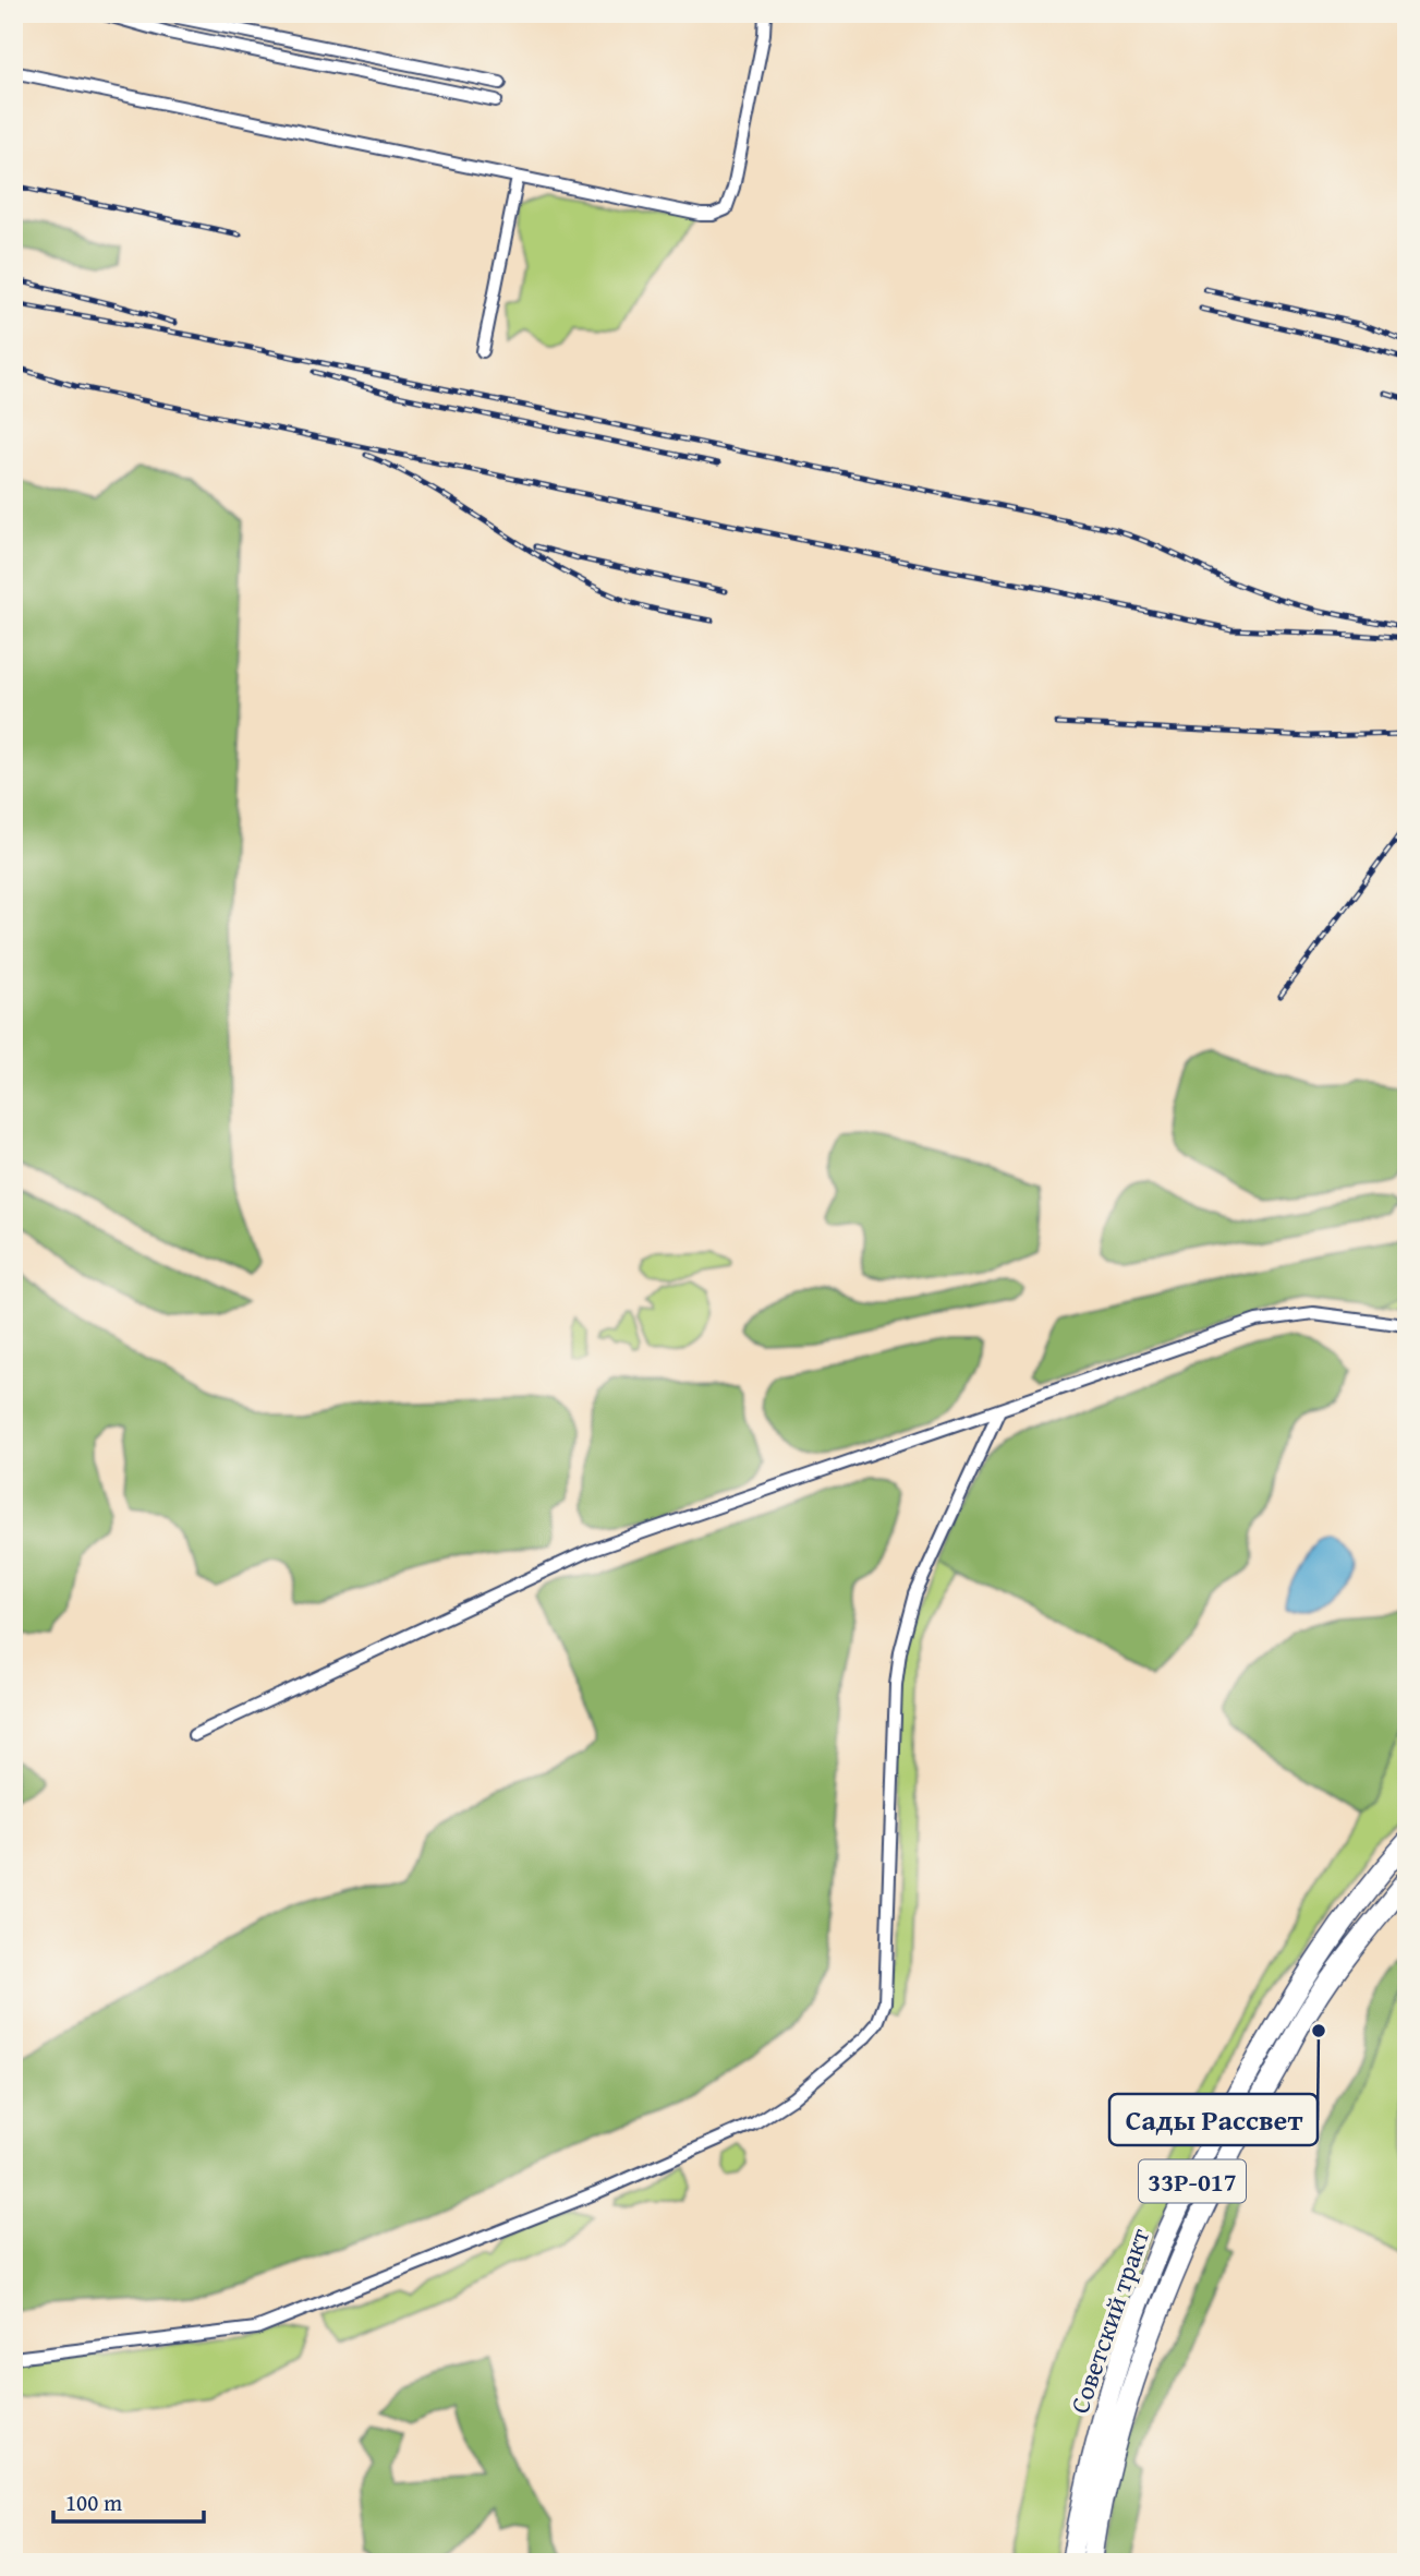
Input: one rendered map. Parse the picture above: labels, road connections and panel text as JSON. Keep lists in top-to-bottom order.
{
  "streets": {
    "highway": ["33Р-017", "Советский тракт"]
  },
  "places": ["Сады Рассвет"],
  "scale_bar": "100 m"
}
